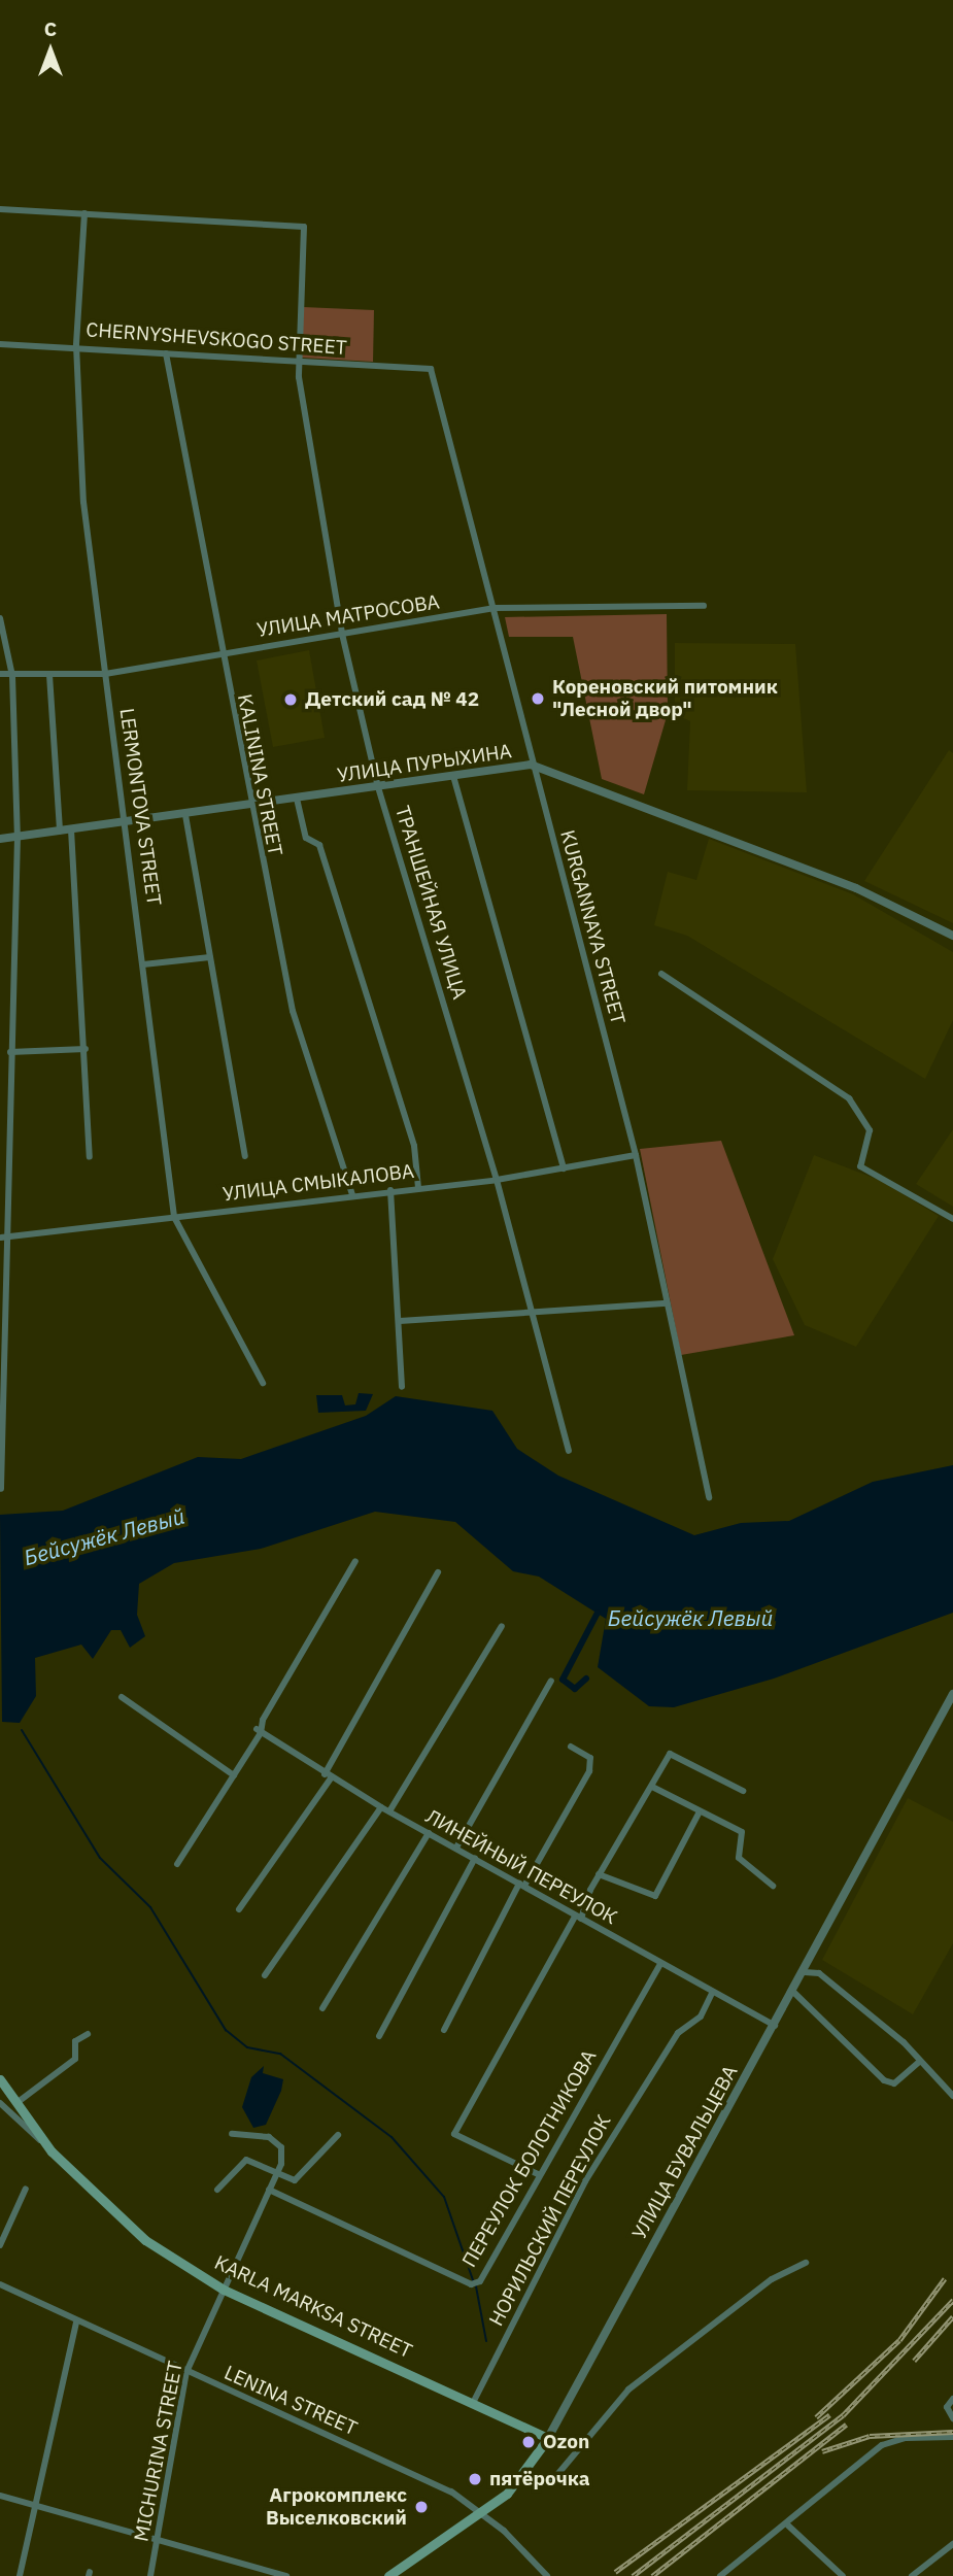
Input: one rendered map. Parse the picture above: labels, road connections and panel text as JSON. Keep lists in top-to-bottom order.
{
  "streets": {
    "main road": ["УЛИЦА БУВАЛЬЦЕВА", "KARLA MARKSA STREET"],
    "street": [
      "CHERNYSHEVSKOGO STREET",
      "УЛИЦА МАТРОСОВА",
      "УЛИЦА ПУРЫХИНА",
      "KALININA STREET",
      "LERMONTOVA STREET",
      "ТРАНШЕЙНАЯ УЛИЦА",
      "KURGANNAYA STREET",
      "УЛИЦА СМЫКАЛОВА",
      "ЛИНЕЙНЫЙ ПЕРЕУЛОК",
      "ПЕРЕУЛОК БОЛОТНИКОВА",
      "НОРИЛЬСКИЙ ПЕРЕУЛОК",
      "LENINA STREET",
      "MICHURINA STREET"
    ]
  },
  "crossings": [
    ["CHERNYSHEVSKOGO STREET", "KALININA STREET"],
    ["CHERNYSHEVSKOGO STREET", "LERMONTOVA STREET"],
    ["CHERNYSHEVSKOGO STREET", "ТРАНШЕЙНАЯ УЛИЦА"],
    ["CHERNYSHEVSKOGO STREET", "KURGANNAYA STREET"],
    ["УЛИЦА МАТРОСОВА", "KALININA STREET"],
    ["УЛИЦА МАТРОСОВА", "LERMONTOVA STREET"],
    ["УЛИЦА МАТРОСОВА", "ТРАНШЕЙНАЯ УЛИЦА"],
    ["УЛИЦА МАТРОСОВА", "KURGANNAYA STREET"],
    ["УЛИЦА ПУРЫХИНА", "KALININA STREET"],
    ["УЛИЦА ПУРЫХИНА", "LERMONTOVA STREET"],
    ["УЛИЦА ПУРЫХИНА", "ТРАНШЕЙНАЯ УЛИЦА"],
    ["УЛИЦА ПУРЫХИНА", "KURGANNAYA STREET"],
    ["KALININA STREET", "УЛИЦА СМЫКАЛОВА"],
    ["LERMONTOVA STREET", "ТРАНШЕЙНАЯ УЛИЦА"],
    ["LERMONTOVA STREET", "УЛИЦА СМЫКАЛОВА"],
    ["ТРАНШЕЙНАЯ УЛИЦА", "УЛИЦА СМЫКАЛОВА"],
    ["KURGANNAYA STREET", "УЛИЦА СМЫКАЛОВА"],
    ["ЛИНЕЙНЫЙ ПЕРЕУЛОК", "УЛИЦА БУВАЛЬЦЕВА"],
    ["ЛИНЕЙНЫЙ ПЕРЕУЛОК", "ПЕРЕУЛОК БОЛОТНИКОВА"],
    ["ЛИНЕЙНЫЙ ПЕРЕУЛОК", "НОРИЛЬСКИЙ ПЕРЕУЛОК"],
    ["УЛИЦА БУВАЛЬЦЕВА", "KARLA MARKSA STREET"],
    ["УЛИЦА БУВАЛЬЦЕВА", "LENINA STREET"],
    ["ПЕРЕУЛОК БОЛОТНИКОВА", "MICHURINA STREET"],
    ["НОРИЛЬСКИЙ ПЕРЕУЛОК", "KARLA MARKSA STREET"],
    ["KARLA MARKSA STREET", "MICHURINA STREET"],
    ["LENINA STREET", "MICHURINA STREET"]
  ],
  "water": ["Бейсужёк Левый"],
  "places": [
    "Кореновский питомник \"Лесной двор\"",
    "Детский сад № 42",
    "Ozon",
    "пятёрочка",
    "Агрокомплекс Выселковский"
  ],
  "north": "top"
}
